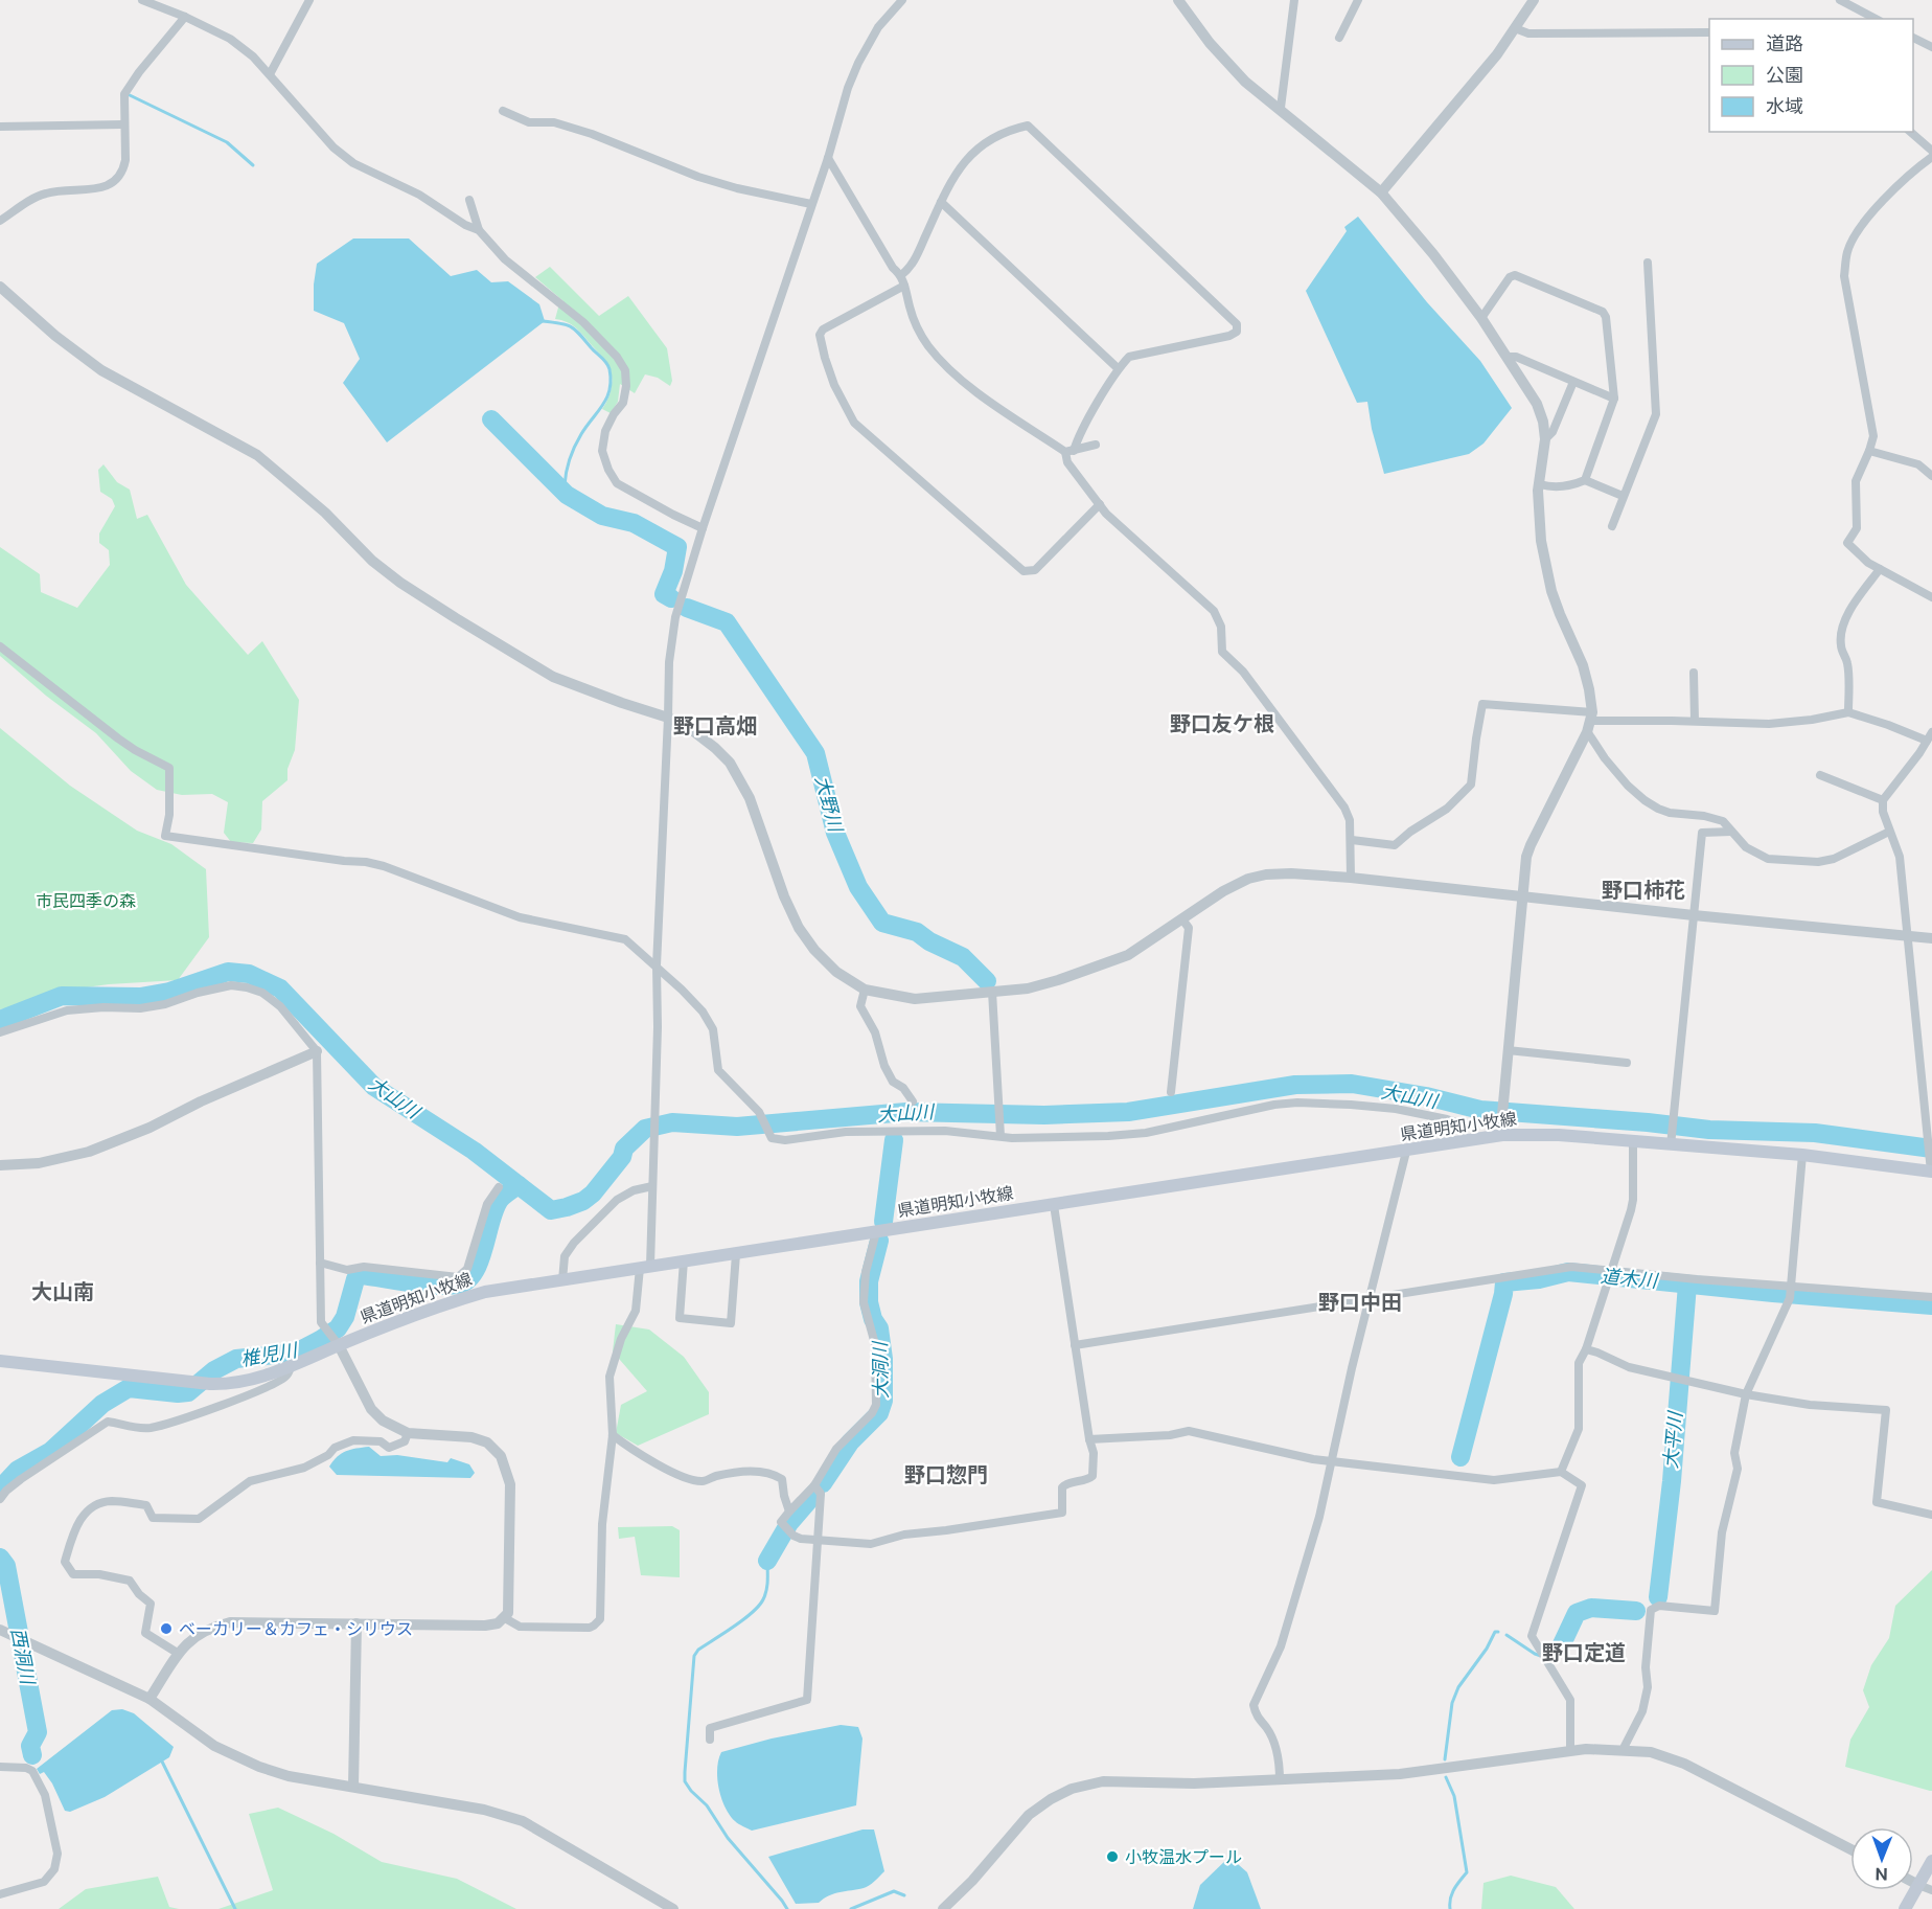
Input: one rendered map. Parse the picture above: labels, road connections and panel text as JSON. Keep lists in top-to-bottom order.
{
  "streets": {
    "main road": ["県道明知小牧線"]
  },
  "districts": [
    "野口友ケ根",
    "野口高畑",
    "野口柿花",
    "大山南",
    "野口中田",
    "野口惣門",
    "野口定道"
  ],
  "water": [
    "大野川",
    "大山川",
    "道木川",
    "椎児川",
    "大洞川",
    "大平川",
    "西洞川"
  ],
  "parks": ["市民四季の森"],
  "places": ["ベーカリー＆カフェ・シリウス", "小牧温水プール"],
  "legend": ["道路", "公園", "水域"],
  "north": "bottom"
}
